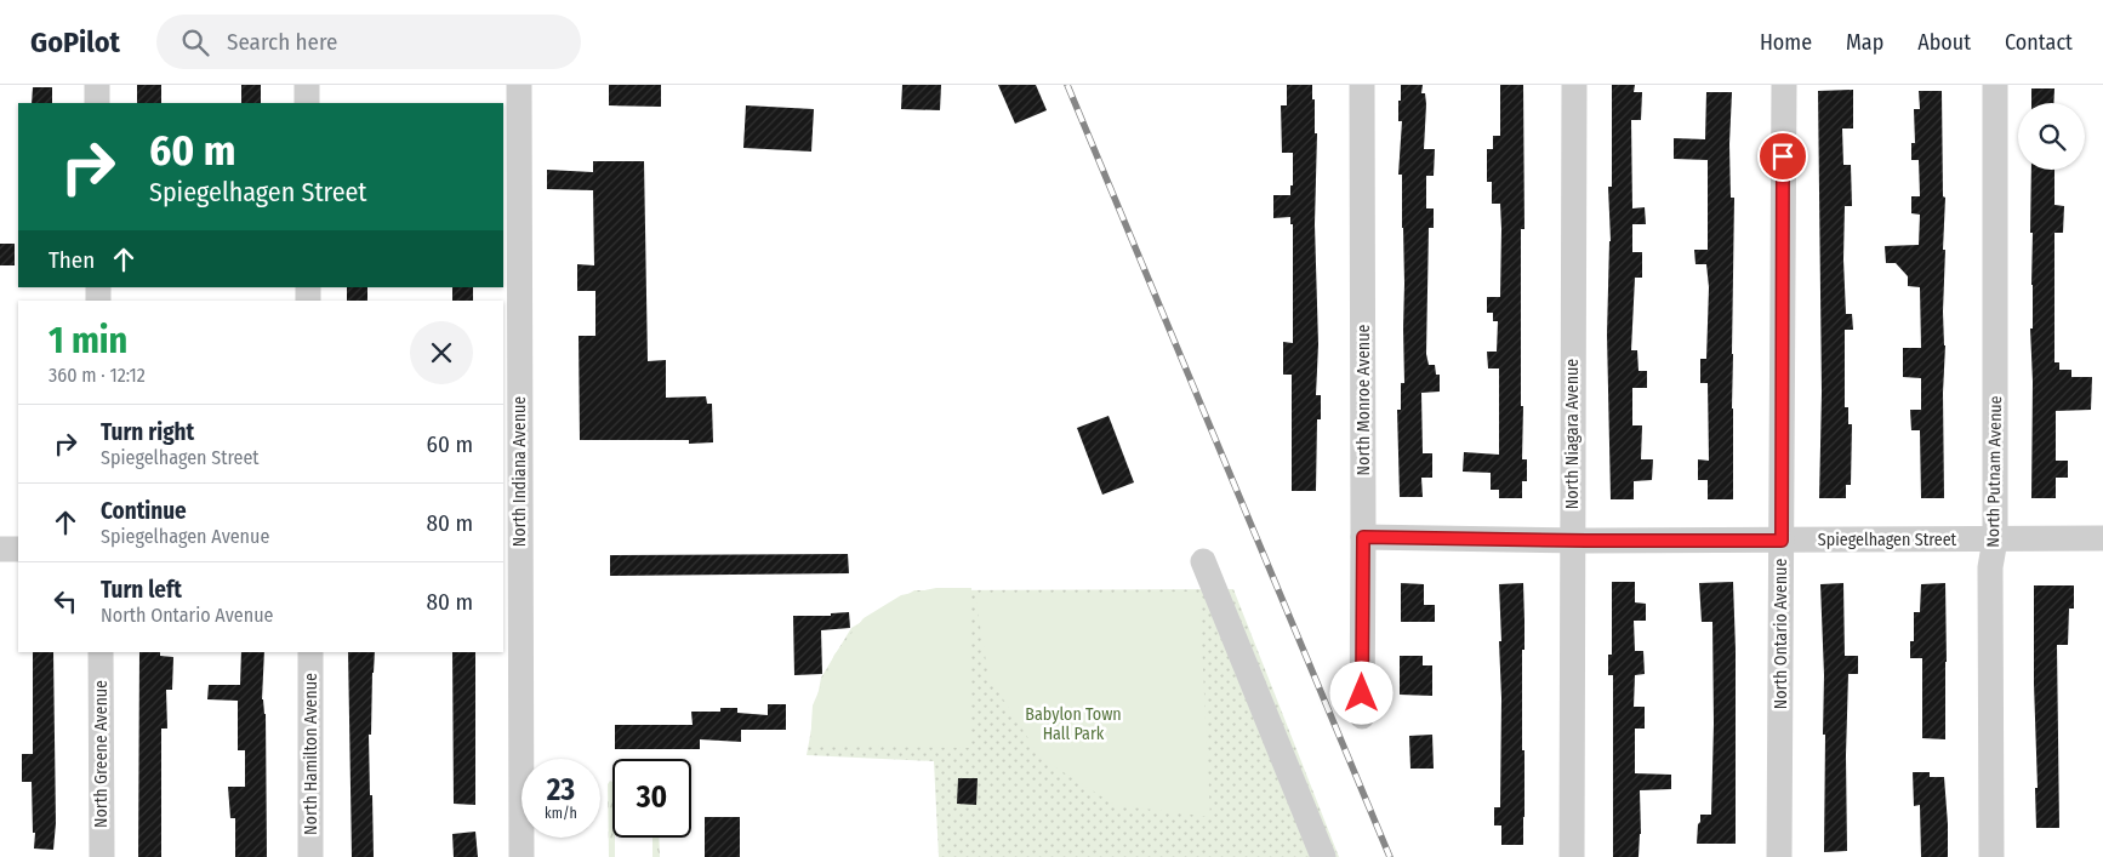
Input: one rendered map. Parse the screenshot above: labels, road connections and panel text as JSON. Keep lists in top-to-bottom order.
{
  "streets": {
    "street": [
      "North Monroe Avenue",
      "North Niagara Avenue",
      "North Indiana Avenue",
      "North Putnam Avenue",
      "Spiegelhagen Street",
      "North Ontario Avenue",
      "North Greene Avenue",
      "North Hamilton Avenue"
    ]
  },
  "crossings": [
    ["North Niagara Avenue", "Spiegelhagen Street"],
    ["North Putnam Avenue", "Spiegelhagen Street"],
    ["Spiegelhagen Street", "North Ontario Avenue"]
  ],
  "parks": ["Babylon Town Hall Park"],
  "page": {
    "header": "GoPilot",
    "search": "Search here",
    "nav": [
      "Home",
      "Map",
      "About",
      "Contact"
    ],
    "turn": ["60 m", "Spiegelhagen Street"],
    "then": "Then",
    "heading": ["1 min", "360 m · 12:12"],
    "list": [
      {
        "name": "Turn right",
        "note": "Spiegelhagen Street",
        "value": "60 m"
      },
      {
        "name": "Continue",
        "note": "Spiegelhagen Avenue",
        "value": "80 m"
      },
      {
        "name": "Turn left",
        "note": "North Ontario Avenue",
        "value": "80 m"
      }
    ],
    "speed": "23 km/h",
    "limit": "30"
  }
}
